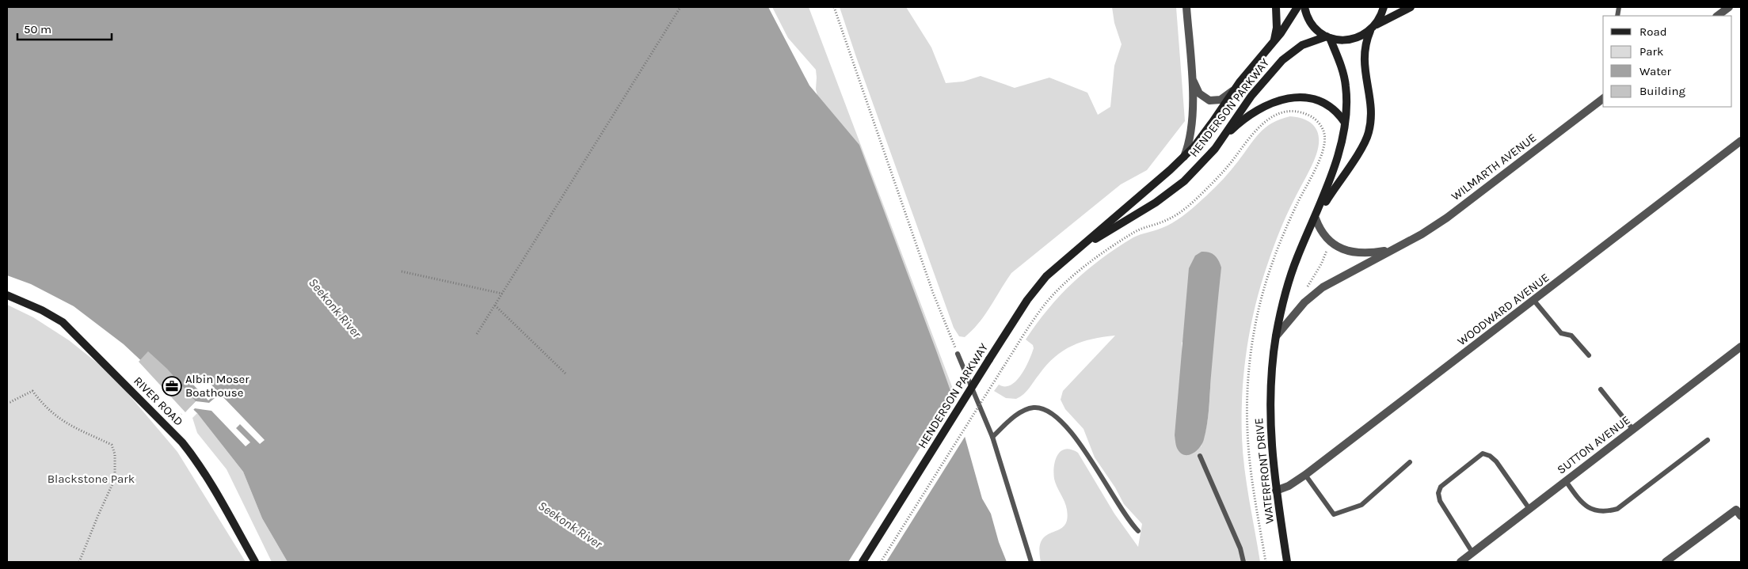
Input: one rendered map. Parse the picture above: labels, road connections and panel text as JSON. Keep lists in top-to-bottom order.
{
  "streets": {
    "main road": ["HENDERSON PARKWAY", "RIVER ROAD", "WATERFRONT DRIVE"],
    "street": ["WILMARTH AVENUE", "WOODWARD AVENUE", "SUTTON AVENUE"]
  },
  "crossings": [
    ["HENDERSON PARKWAY", "WATERFRONT DRIVE"],
    ["WILMARTH AVENUE", "WATERFRONT DRIVE"],
    ["WOODWARD AVENUE", "WATERFRONT DRIVE"]
  ],
  "water": ["Seekonk River"],
  "parks": ["Blackstone Park"],
  "places": {
    "office": ["Albin Moser Boathouse"]
  },
  "legend": [
    "Road",
    "Park",
    "Water",
    "Building"
  ],
  "scale_bar": "50 m"
}
